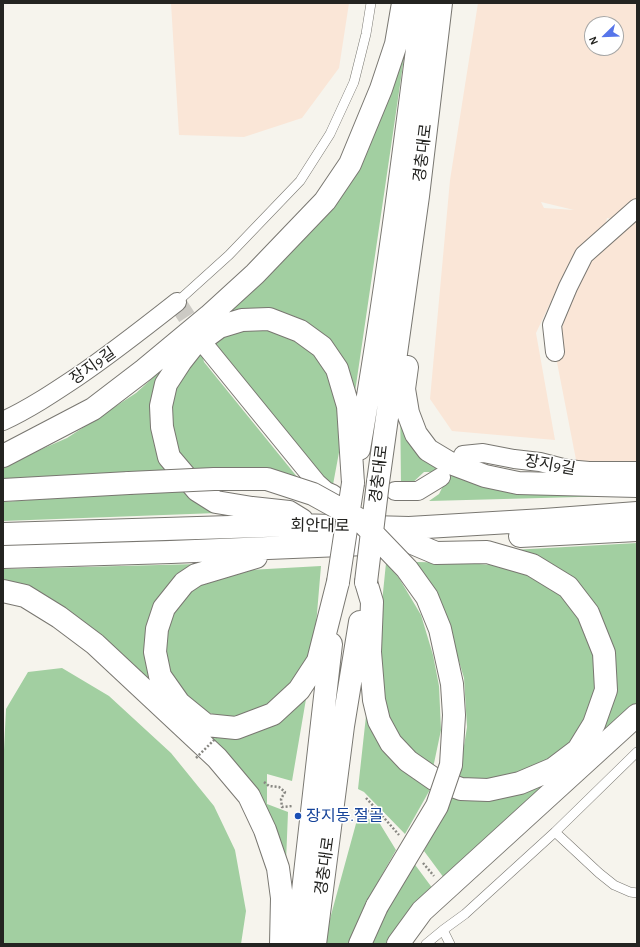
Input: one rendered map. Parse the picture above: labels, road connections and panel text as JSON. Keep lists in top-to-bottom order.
{
  "streets": {
    "main road": ["경충대로", "회안대로"],
    "street": ["장지9길"]
  },
  "places": ["장지동.절골"],
  "north": "bottom left"
}
